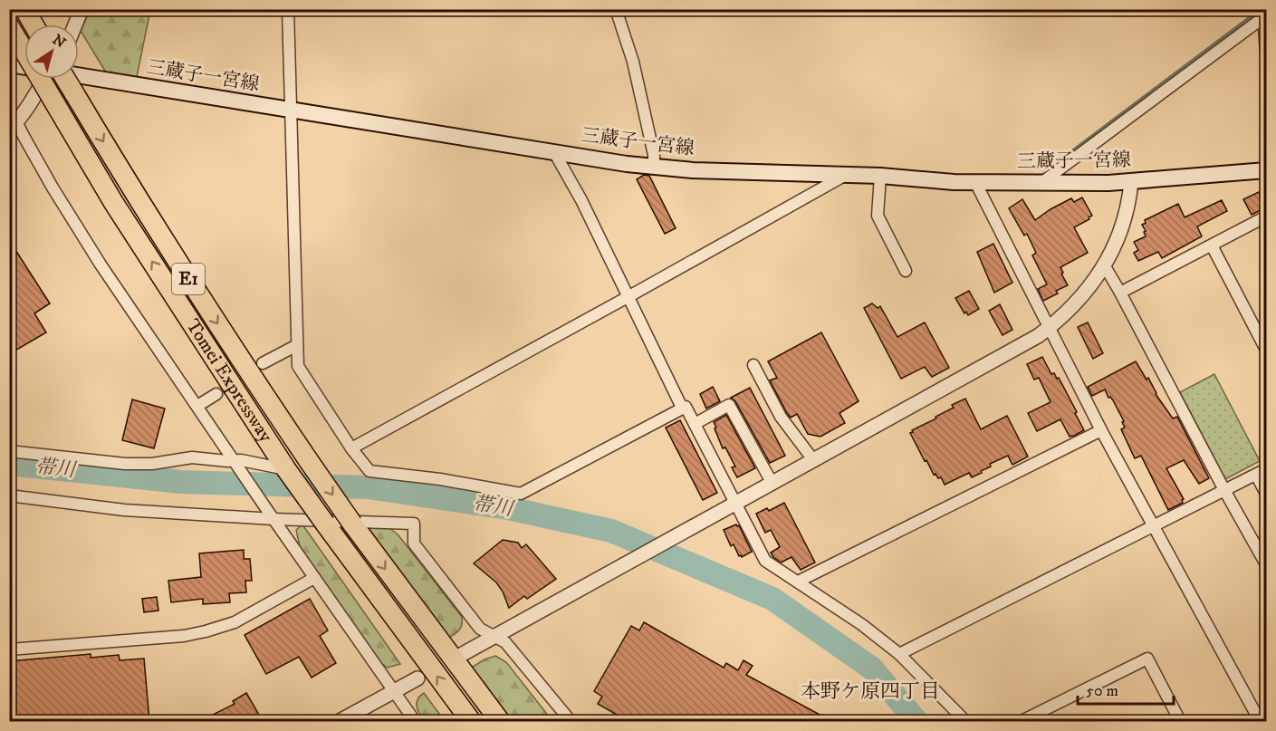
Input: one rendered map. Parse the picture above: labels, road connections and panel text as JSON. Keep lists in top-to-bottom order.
{
  "streets": {
    "highway": ["E1", "Tomei Expressway"],
    "main road": ["三蔵子一宮線"]
  },
  "districts": ["本野ケ原四丁目"],
  "water": ["帯川"],
  "scale_bar": "50 m",
  "north": "top right"
}
